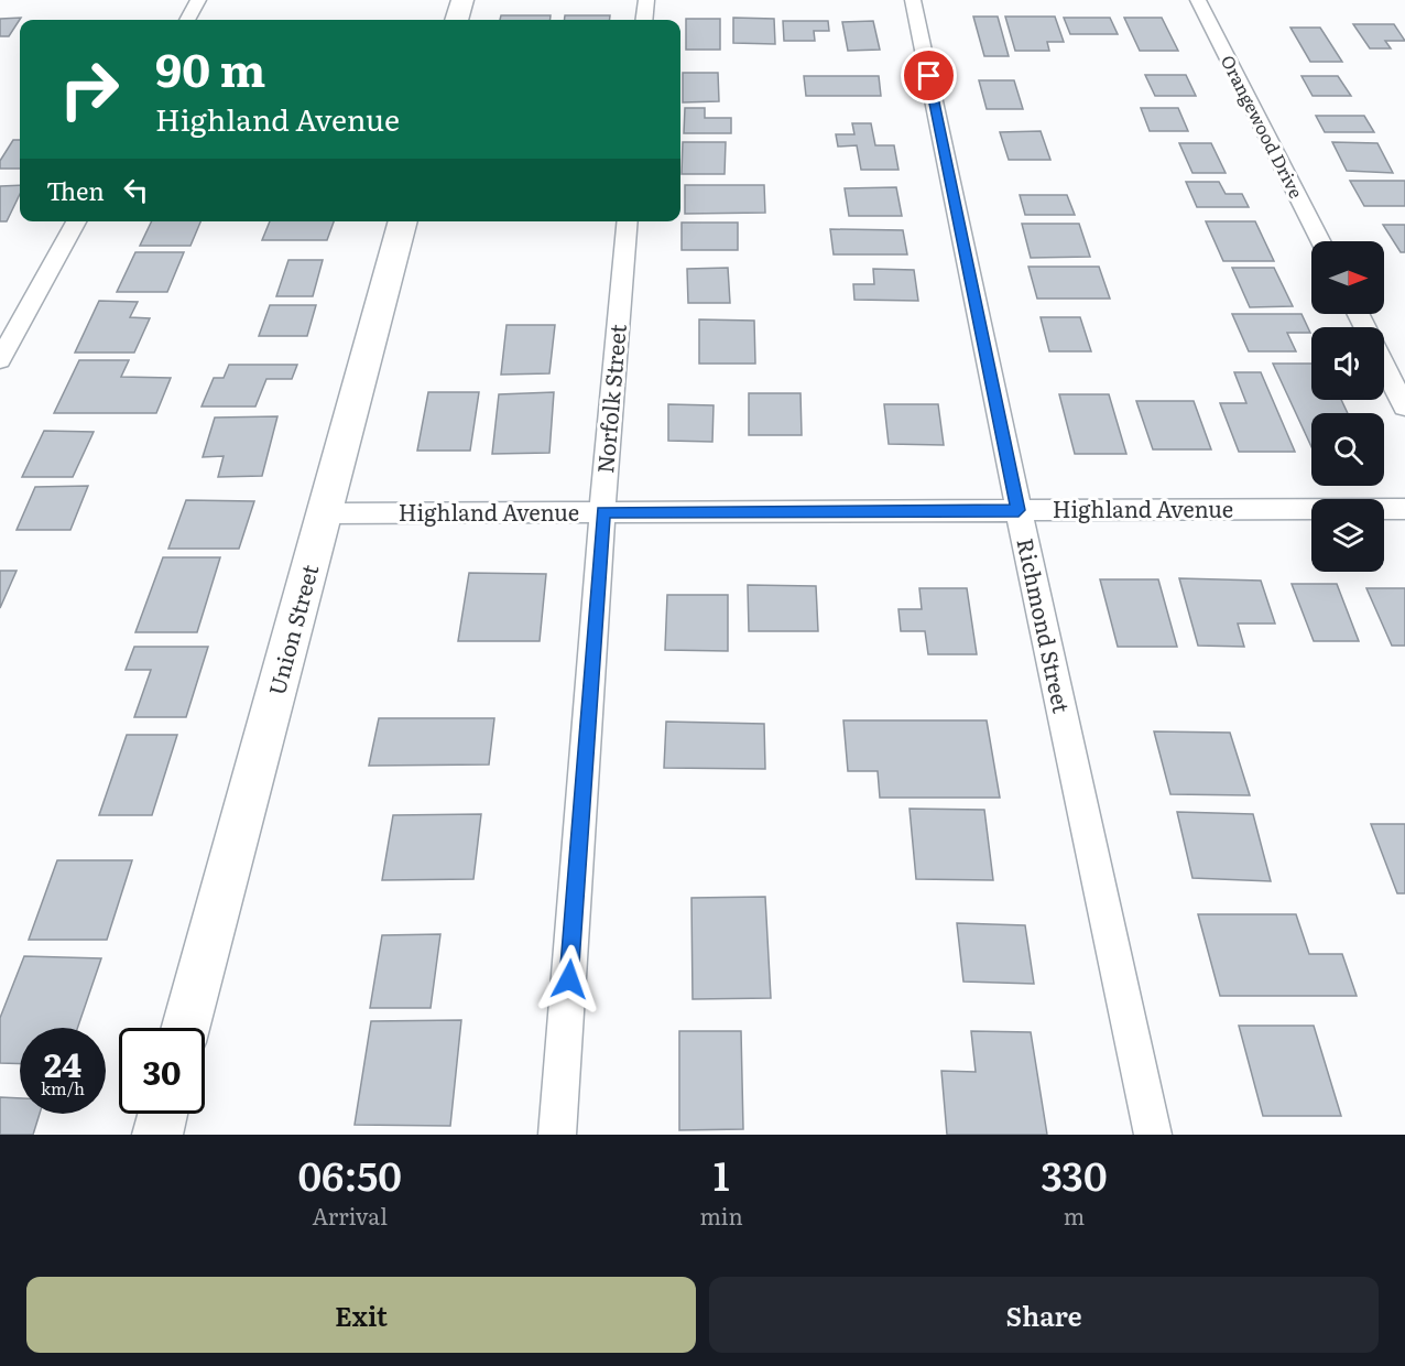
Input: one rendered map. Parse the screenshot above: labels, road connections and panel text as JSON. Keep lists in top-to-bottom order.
{
  "streets": {
    "street": [
      "Orangewood Drive",
      "Norfolk Street",
      "Highland Avenue",
      "Richmond Street",
      "Union Street"
    ]
  },
  "crossings": [
    ["Norfolk Street", "Highland Avenue"],
    ["Highland Avenue", "Richmond Street"],
    ["Highland Avenue", "Union Street"]
  ],
  "north": "right",
  "page": {
    "turn": ["90 m", "Highland Avenue"],
    "then": "Then",
    "speed": "24 km/h",
    "limit": "30",
    "eta": [
      "06:50",
      "Arrival",
      "1",
      "min",
      "330",
      "m"
    ],
    "buttons": ["Exit", "Share"]
  }
}
